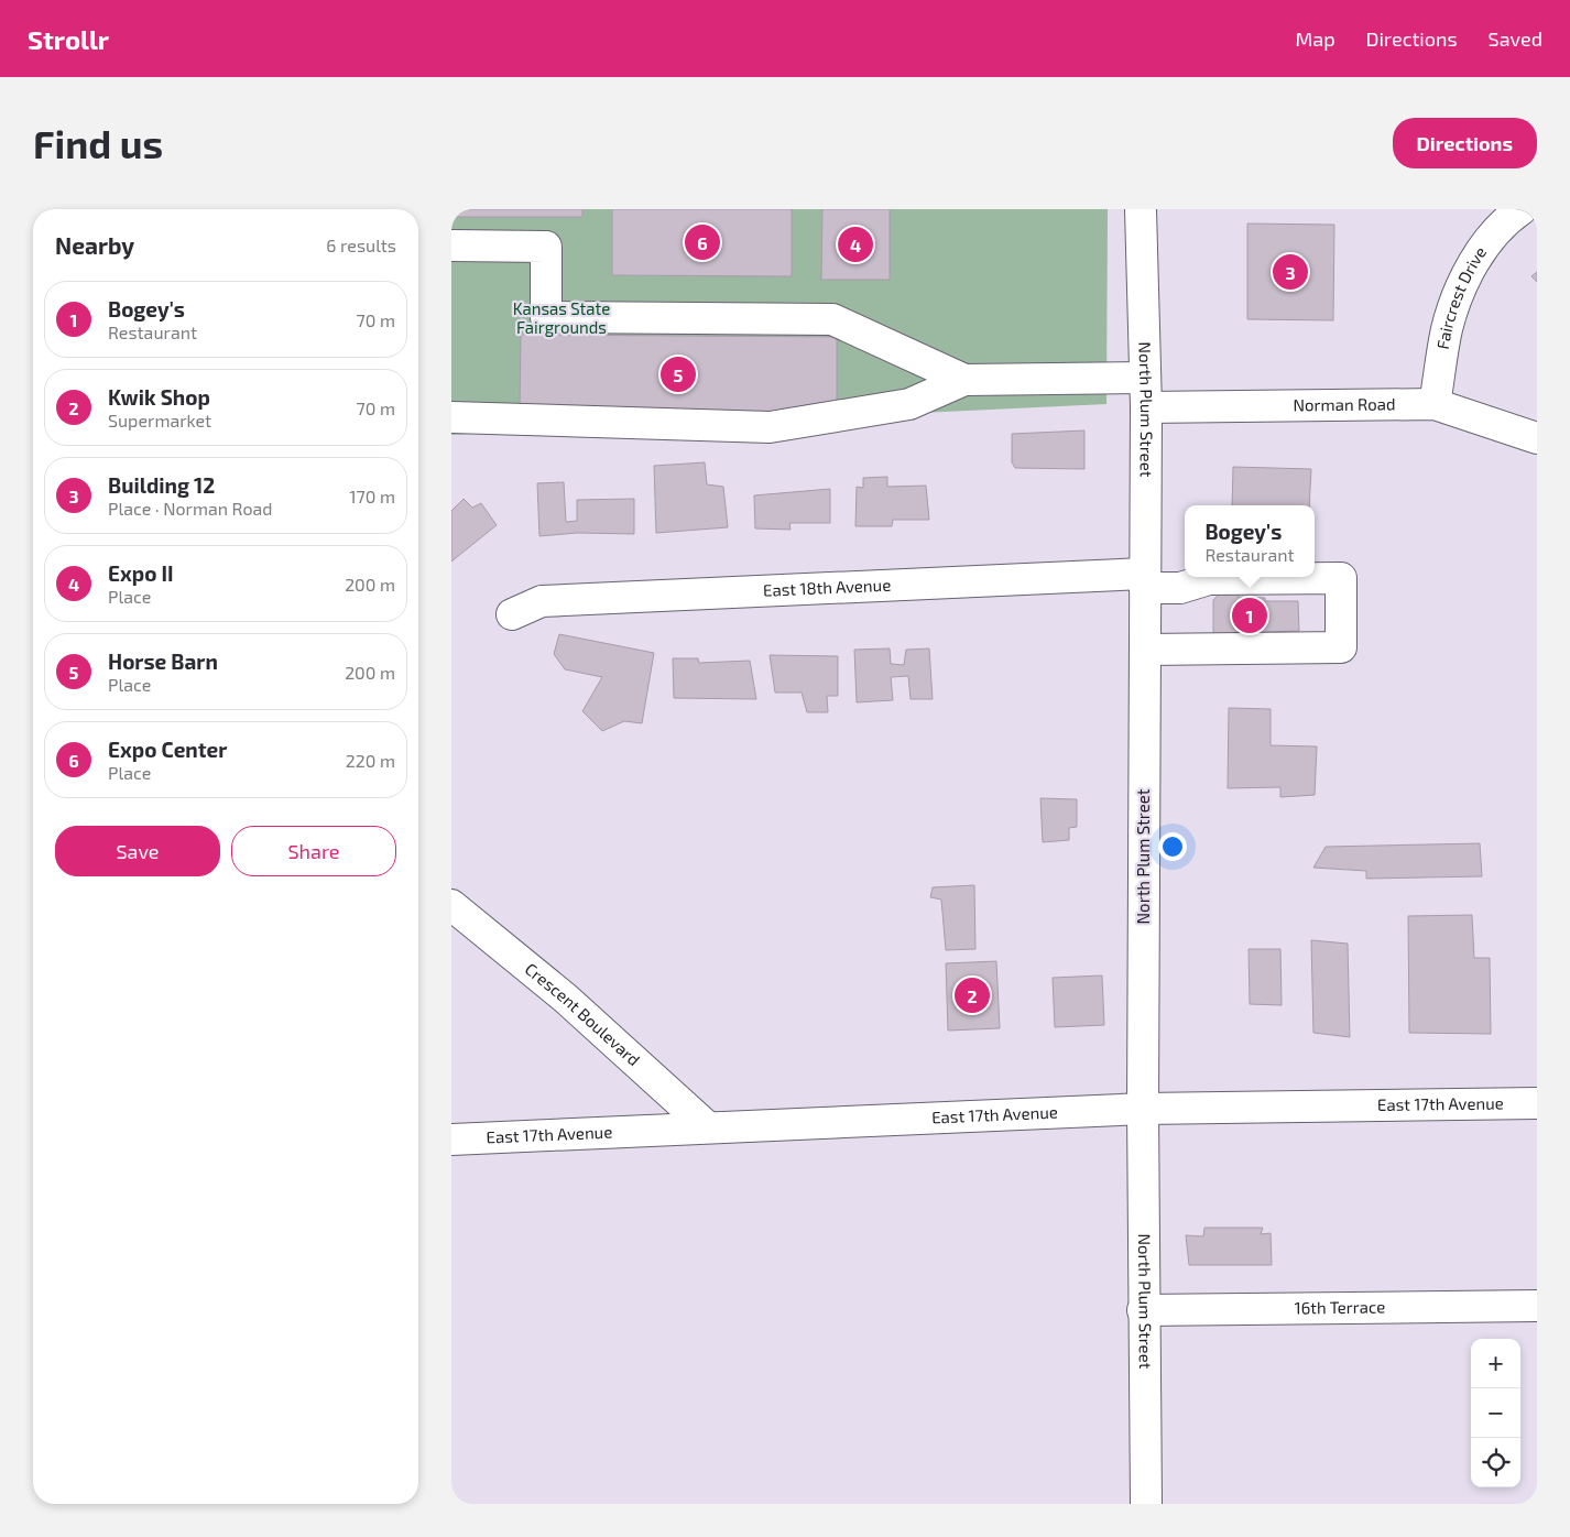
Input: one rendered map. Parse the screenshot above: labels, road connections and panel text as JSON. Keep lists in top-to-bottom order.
{
  "streets": {
    "street": [
      "Faircrest Drive",
      "Norman Road",
      "North Plum Street",
      "East 18th Avenue",
      "Crescent Boulevard",
      "East 17th Avenue",
      "16th Terrace"
    ]
  },
  "crossings": [
    ["Faircrest Drive", "Norman Road"],
    ["Norman Road", "North Plum Street"],
    ["North Plum Street", "East 18th Avenue"],
    ["North Plum Street", "East 17th Avenue"],
    ["North Plum Street", "16th Terrace"],
    ["Crescent Boulevard", "East 17th Avenue"]
  ],
  "parks": ["Kansas State Fairgrounds"],
  "page": {
    "header": "Strollr",
    "nav": ["Map", "Directions", "Saved"],
    "buttons": [
      "Directions",
      ["Save", "Share"]
    ],
    "title": "Find us",
    "heading": ["Nearby", "6 results"],
    "pins": [
      "6",
      "4",
      "3",
      "5",
      "1",
      "2"
    ],
    "list": [
      {
        "mark": "1",
        "name": "Bogey's",
        "note": "Restaurant",
        "value": "70 m"
      },
      {
        "mark": "2",
        "name": "Kwik Shop",
        "note": "Supermarket",
        "value": "70 m"
      },
      {
        "mark": "3",
        "name": "Building 12",
        "note": "Place · Norman Road",
        "value": "170 m"
      },
      {
        "mark": "4",
        "name": "Expo II",
        "note": "Place",
        "value": "200 m"
      },
      {
        "mark": "5",
        "name": "Horse Barn",
        "note": "Place",
        "value": "200 m"
      },
      {
        "mark": "6",
        "name": "Expo Center",
        "note": "Place",
        "value": "220 m"
      }
    ],
    "popup": ["Bogey's", "Restaurant"],
    "map_buttons": ["+", "−"]
  }
}
